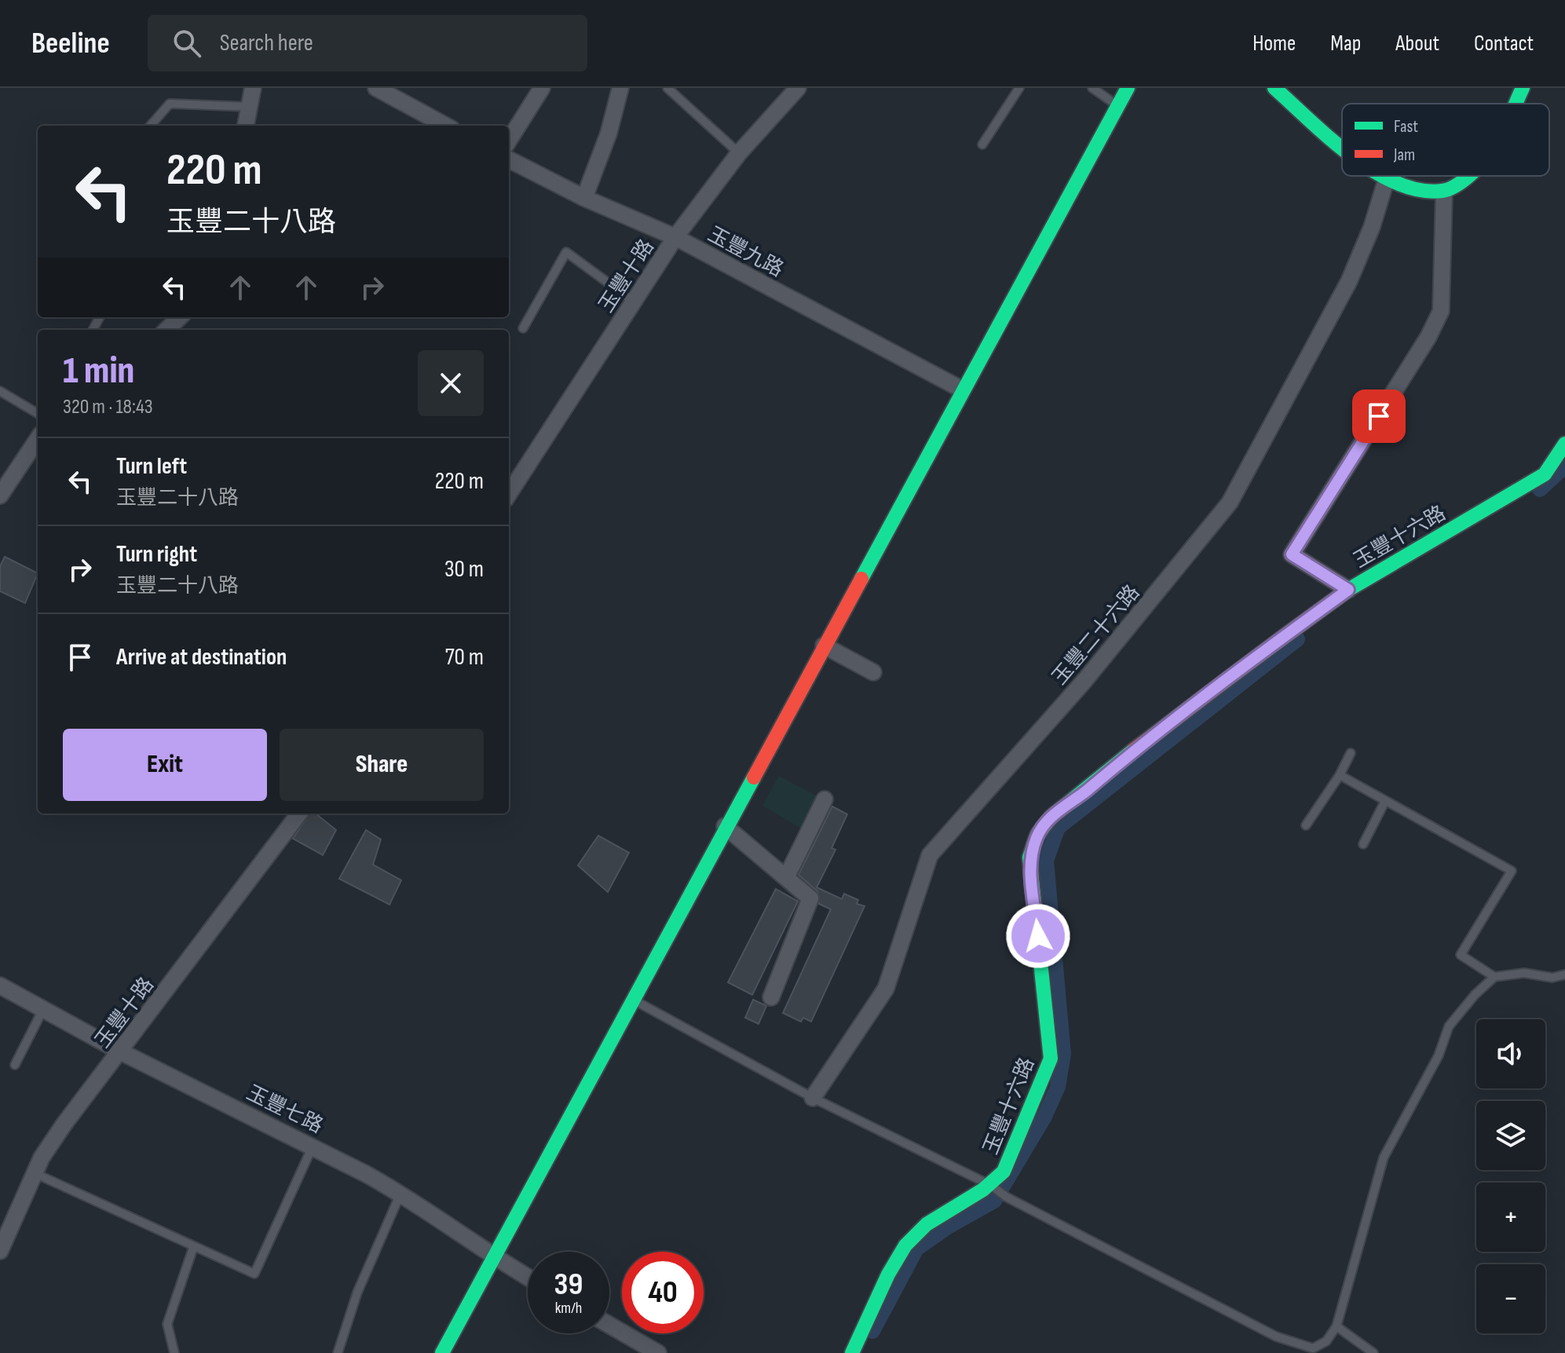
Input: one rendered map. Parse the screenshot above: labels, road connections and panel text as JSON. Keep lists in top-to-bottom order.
{
  "streets": {
    "street": [
      "玉豐九路",
      "玉豐十路",
      "玉豐十六路",
      "玉豐二十六路",
      "玉豐七路"
    ]
  },
  "crossings": [
    ["玉豐九路", "玉豐十路"],
    ["玉豐十路", "玉豐七路"]
  ],
  "legend": ["Fast", "Jam"],
  "page": {
    "header": "Beeline",
    "search": "Search here",
    "nav": [
      "Home",
      "Map",
      "About",
      "Contact"
    ],
    "turn": ["220 m", "玉豐二十八路"],
    "heading": ["1 min", "320 m · 18:43"],
    "list": [
      {
        "name": "Turn left",
        "note": "玉豐二十八路",
        "value": "220 m"
      },
      {
        "name": "Turn right",
        "note": "玉豐二十八路",
        "value": "30 m"
      },
      {
        "name": "Arrive at destination",
        "value": "70 m"
      }
    ],
    "buttons": ["Exit", "Share"],
    "map_buttons": ["+", "−"],
    "speed": "39 km/h",
    "limit": "40"
  }
}
